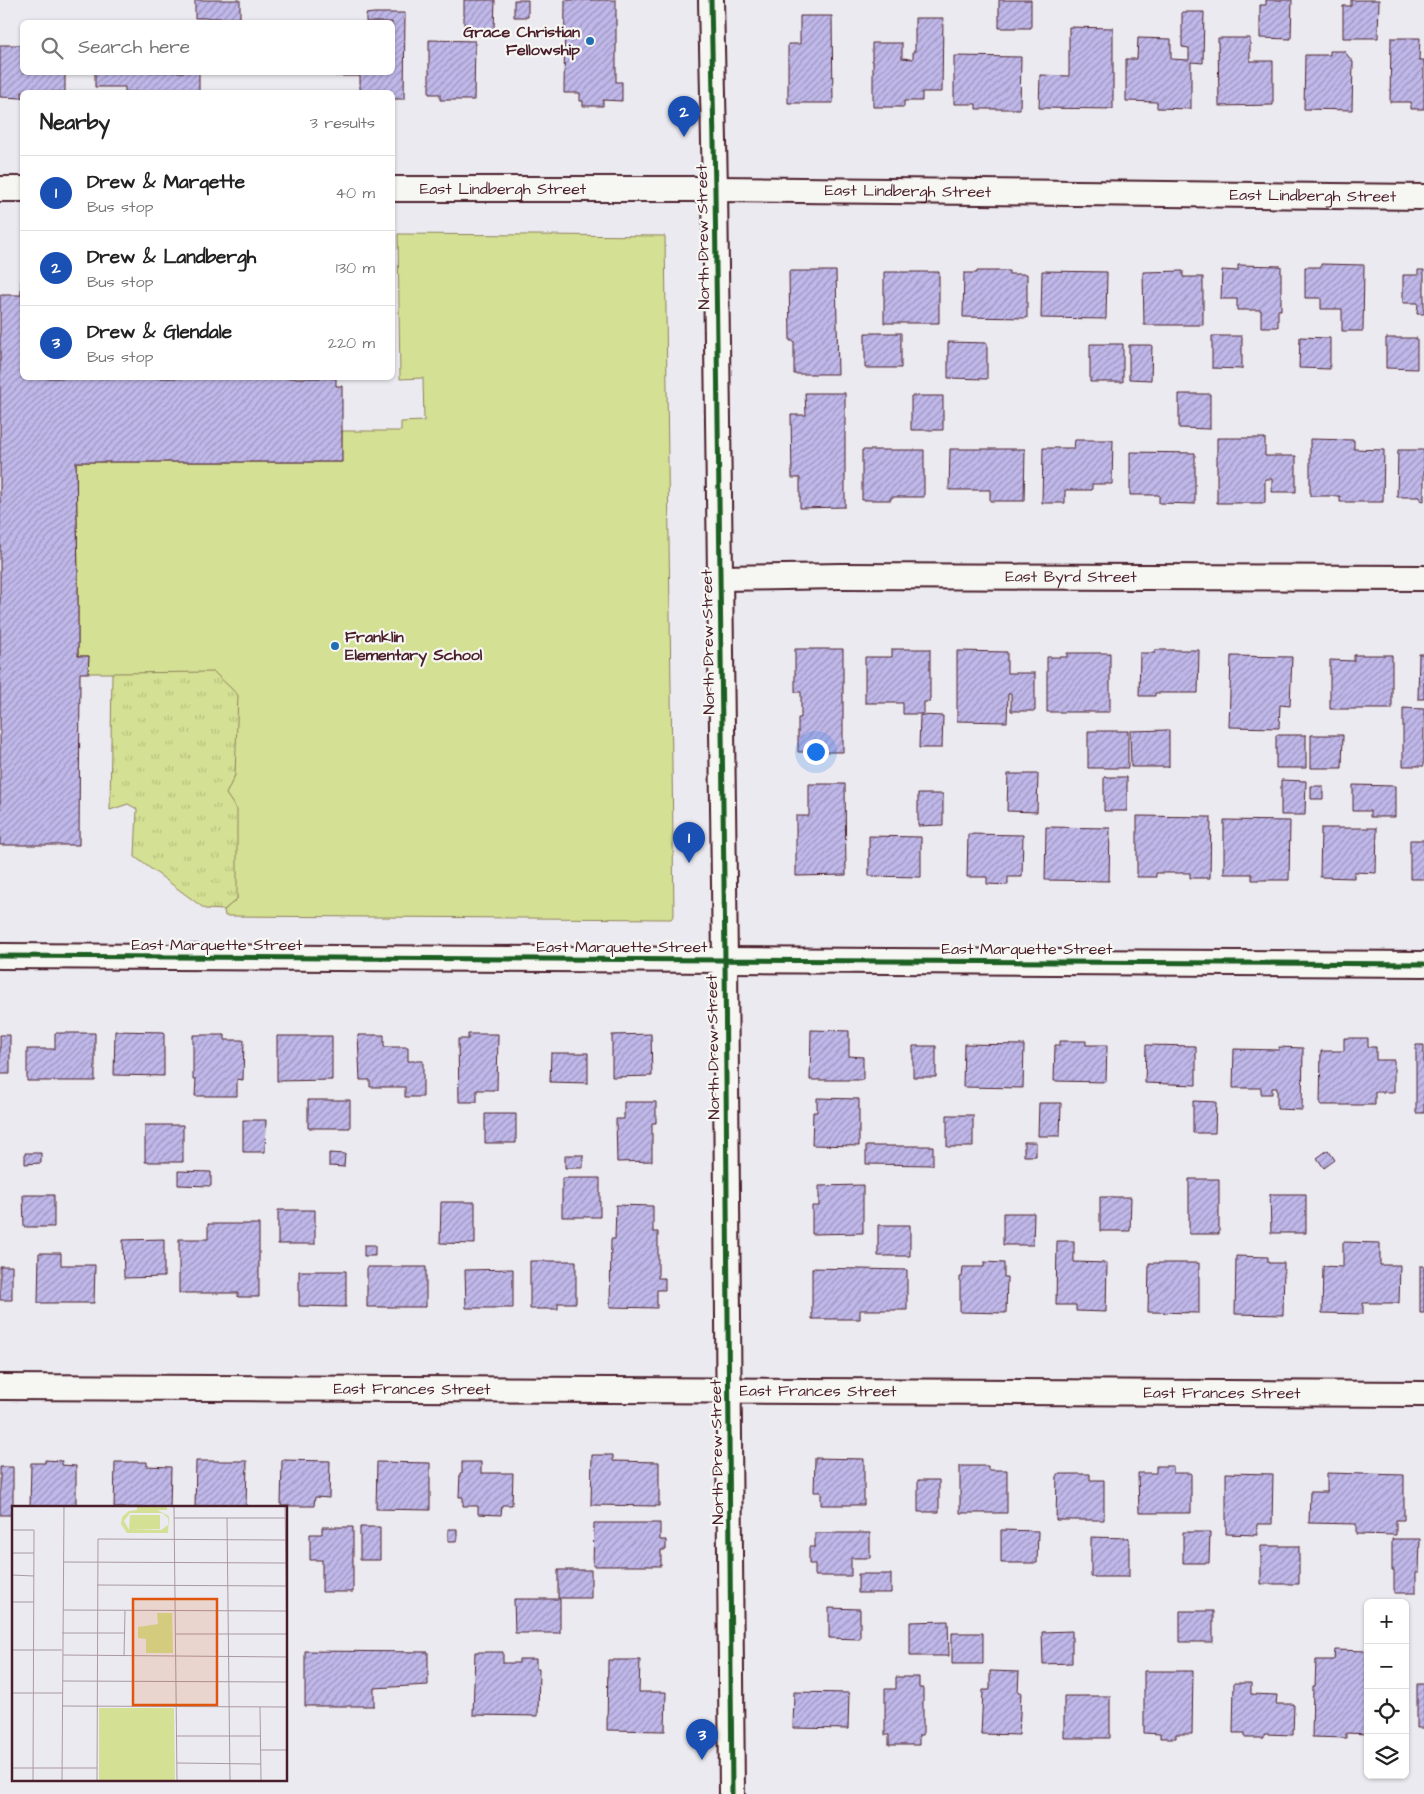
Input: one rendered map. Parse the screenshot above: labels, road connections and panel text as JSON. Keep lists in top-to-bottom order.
{
  "streets": {
    "street": [
      "East Lindbergh Street",
      "North Drew Street",
      "East Byrd Street",
      "East Marquette Street",
      "East Frances Street"
    ]
  },
  "crossings": [
    ["East Lindbergh Street", "North Drew Street"],
    ["North Drew Street", "East Byrd Street"],
    ["North Drew Street", "East Marquette Street"],
    ["North Drew Street", "East Frances Street"]
  ],
  "places": ["Grace Christian Fellowship", "Franklin Elementary School"],
  "page": {
    "search": "Search here",
    "heading": ["Nearby", "3 results"],
    "pins": ["2", "1", "3"],
    "list": [
      {
        "mark": "1",
        "name": "Drew & Marqette",
        "note": "Bus stop",
        "value": "40 m"
      },
      {
        "mark": "2",
        "name": "Drew & Landbergh",
        "note": "Bus stop",
        "value": "130 m"
      },
      {
        "mark": "3",
        "name": "Drew & Glendale",
        "note": "Bus stop",
        "value": "220 m"
      }
    ],
    "map_buttons": ["+", "−"]
  }
}
